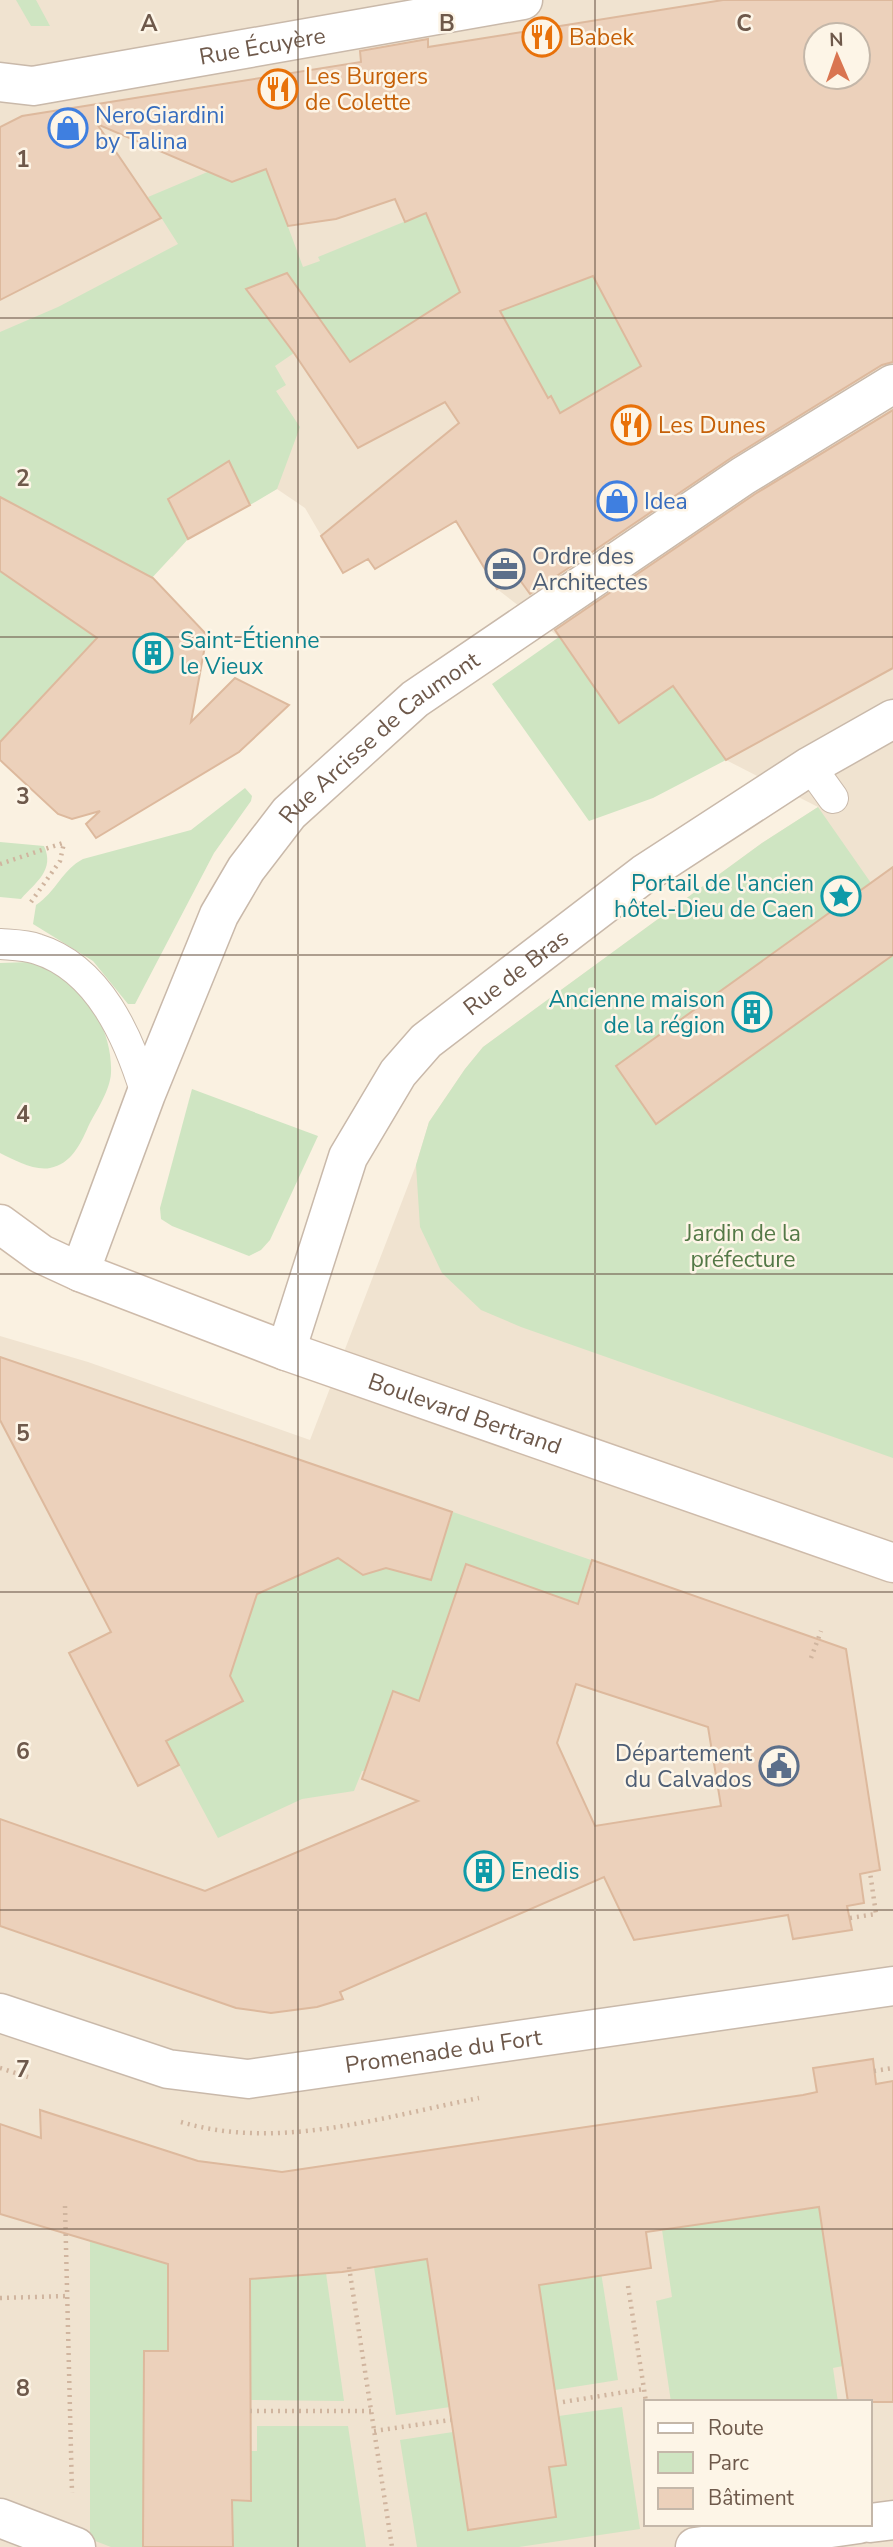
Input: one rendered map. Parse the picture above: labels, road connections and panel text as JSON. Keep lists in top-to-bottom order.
{
  "streets": {
    "street": [
      "Rue Écuyère",
      "Rue Arcisse de Caumont",
      "Rue de Bras",
      "Boulevard Bertrand",
      "Promenade du Fort"
    ]
  },
  "crossings": [
    ["Rue Arcisse de Caumont", "Boulevard Bertrand"],
    ["Rue de Bras", "Boulevard Bertrand"]
  ],
  "parks": ["Jardin de la préfecture"],
  "places": {
    "restaurant": ["Babek", "Les Burgers de Colette", "Les Dunes"],
    "shop": ["NeroGiardini by Talina", "Idea"],
    "office": ["Ordre des Architectes"],
    "building": ["Saint-Étienne le Vieux", "Ancienne maison de la région", "Enedis"],
    "place": ["Portail de l'ancien hôtel-Dieu de Caen"],
    "public building": ["Département du Calvados"]
  },
  "legend": ["Route", "Parc", "Bâtiment"],
  "north": "top",
  "grid": {
    "columns": ["A", "B", "C"],
    "rows": [
      "1",
      "2",
      "3",
      "4",
      "5",
      "6",
      "7",
      "8"
    ]
  }
}
